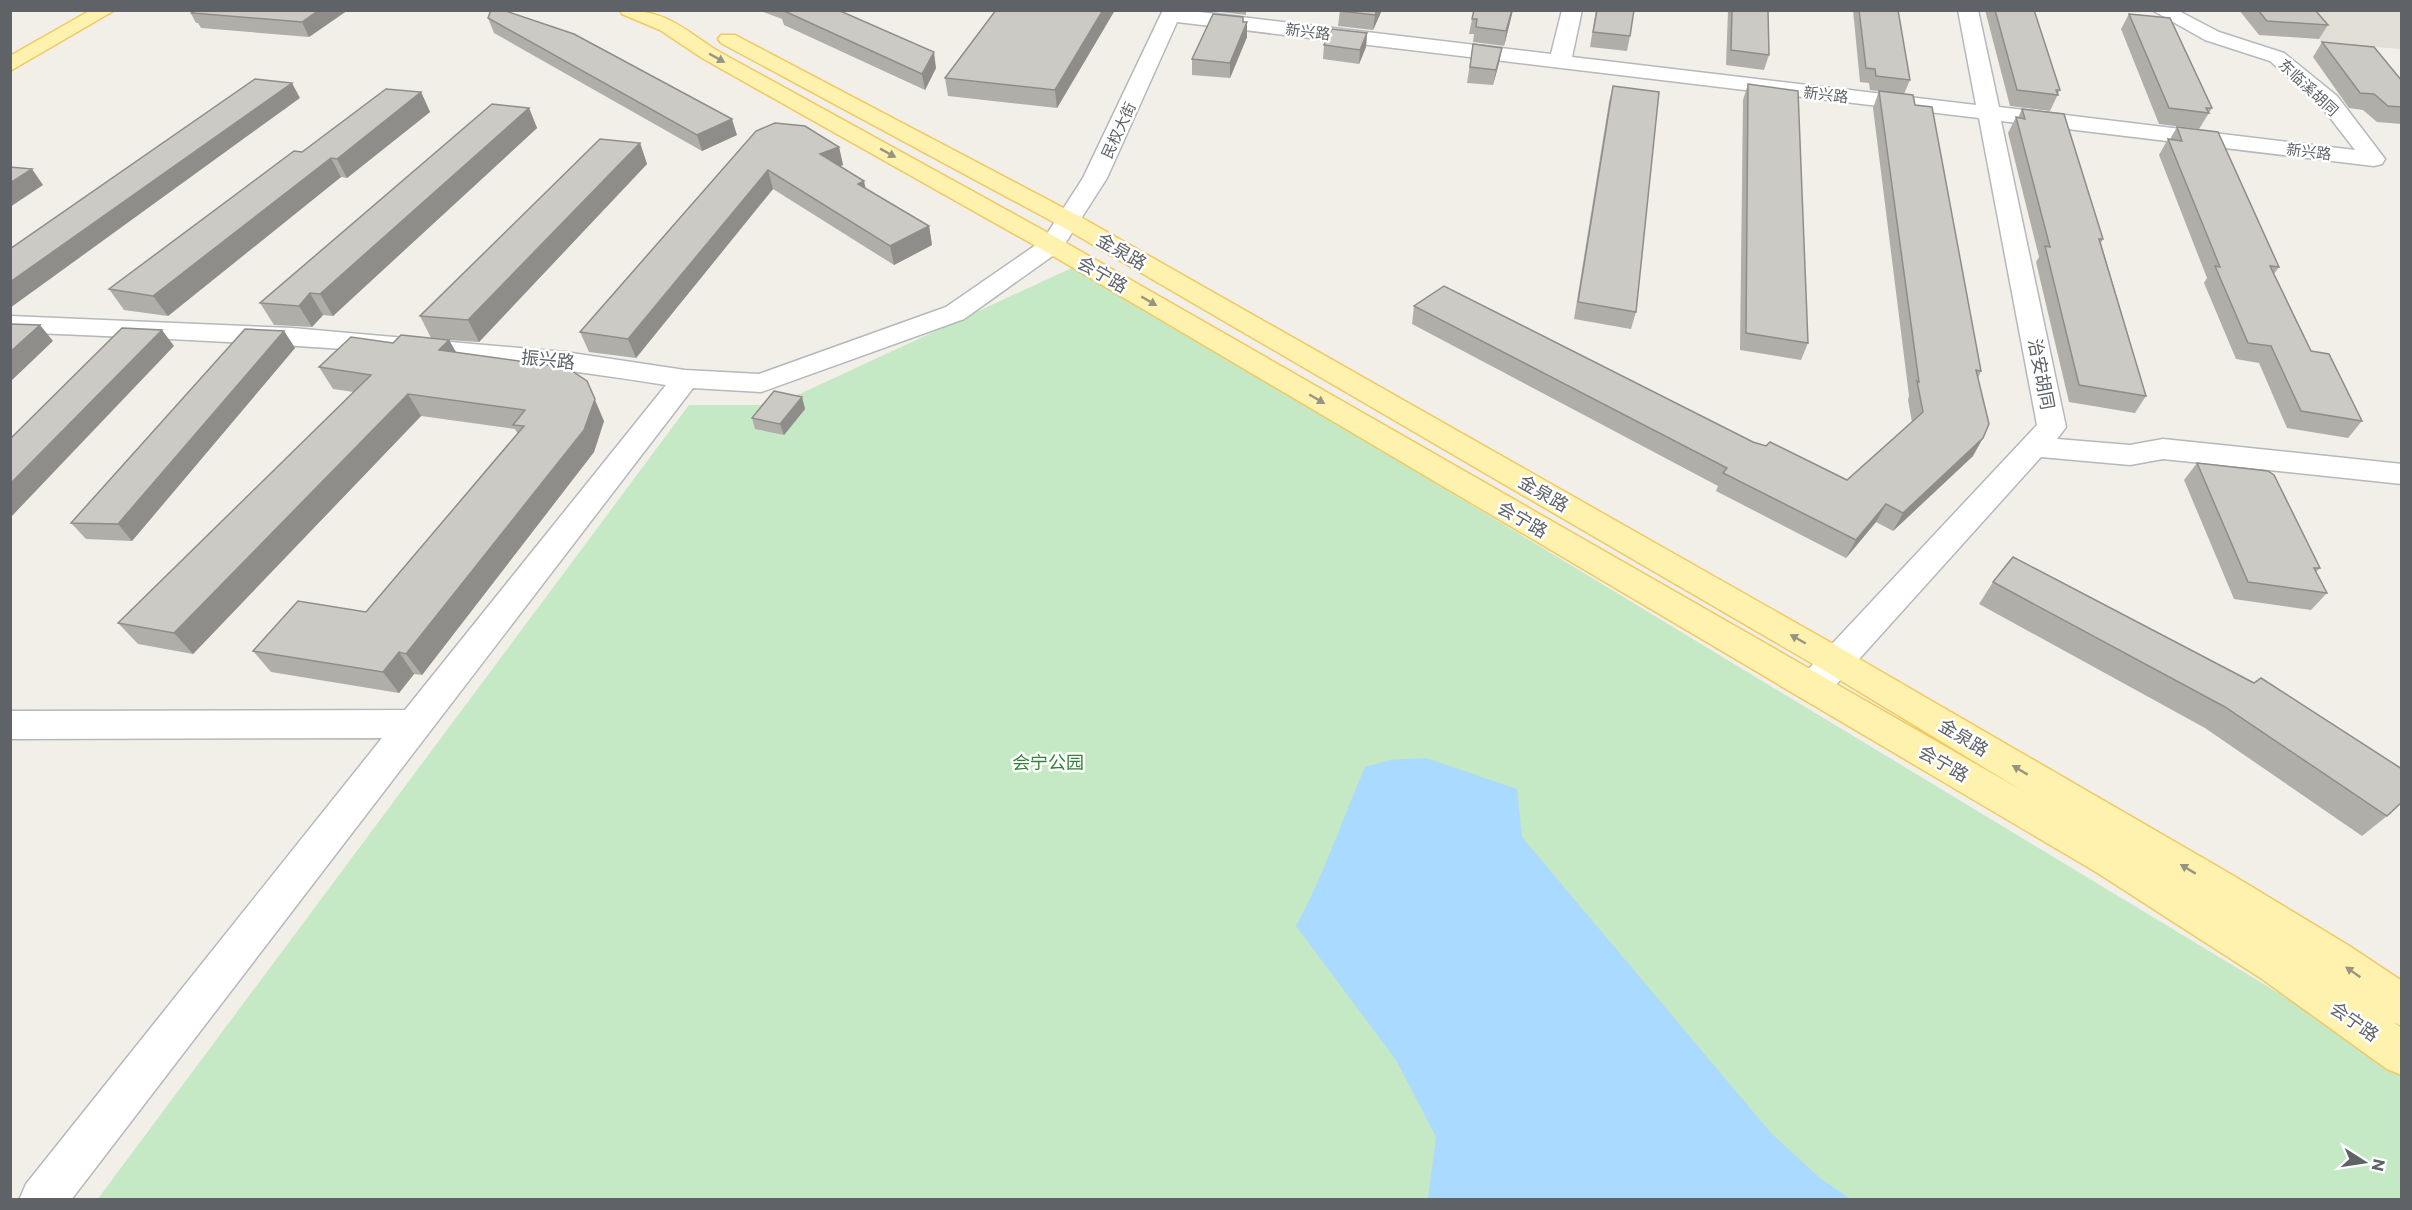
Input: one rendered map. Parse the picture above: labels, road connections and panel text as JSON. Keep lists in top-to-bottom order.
{
  "streets": {
    "main road": ["金泉路", "会宁路"],
    "street": [
      "新兴路",
      "东临溪胡同",
      "民权大街",
      "振兴路",
      "治安胡同"
    ]
  },
  "crossings": [
    ["新兴路", "东临溪胡同"],
    ["新兴路", "民权大街"],
    ["新兴路", "治安胡同"],
    ["民权大街", "金泉路"],
    ["民权大街", "会宁路"],
    ["民权大街", "振兴路"],
    ["金泉路", "会宁路"],
    ["金泉路", "振兴路"],
    ["金泉路", "治安胡同"],
    ["会宁路", "振兴路"],
    ["会宁路", "治安胡同"]
  ],
  "one_way": ["金泉路", "会宁路"],
  "parks": ["会宁公园"],
  "north": "right"
}
